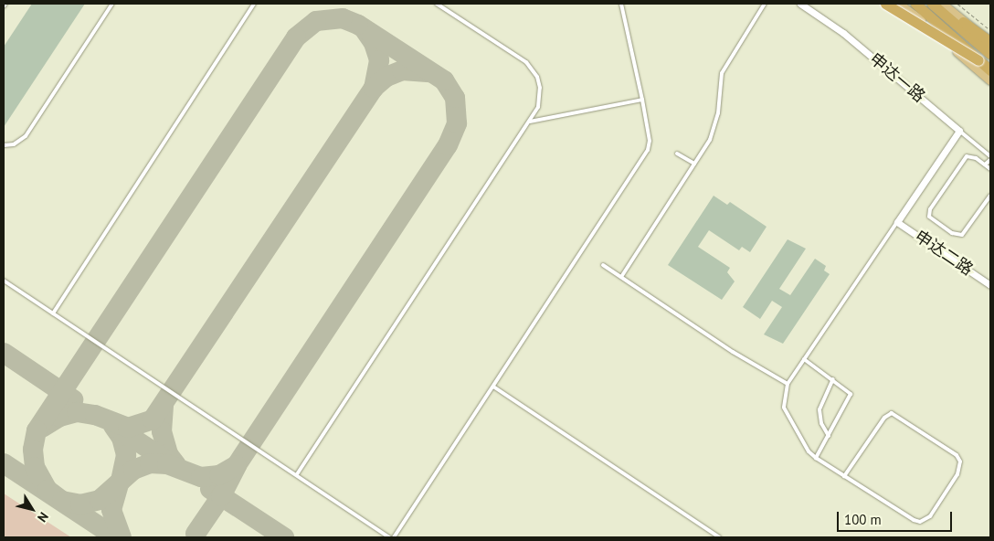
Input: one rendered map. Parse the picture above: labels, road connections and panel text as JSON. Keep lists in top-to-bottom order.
{
  "streets": {
    "street": ["申达一路", "申达二路"]
  },
  "scale_bar": "100 m",
  "north": "bottom right"
}
